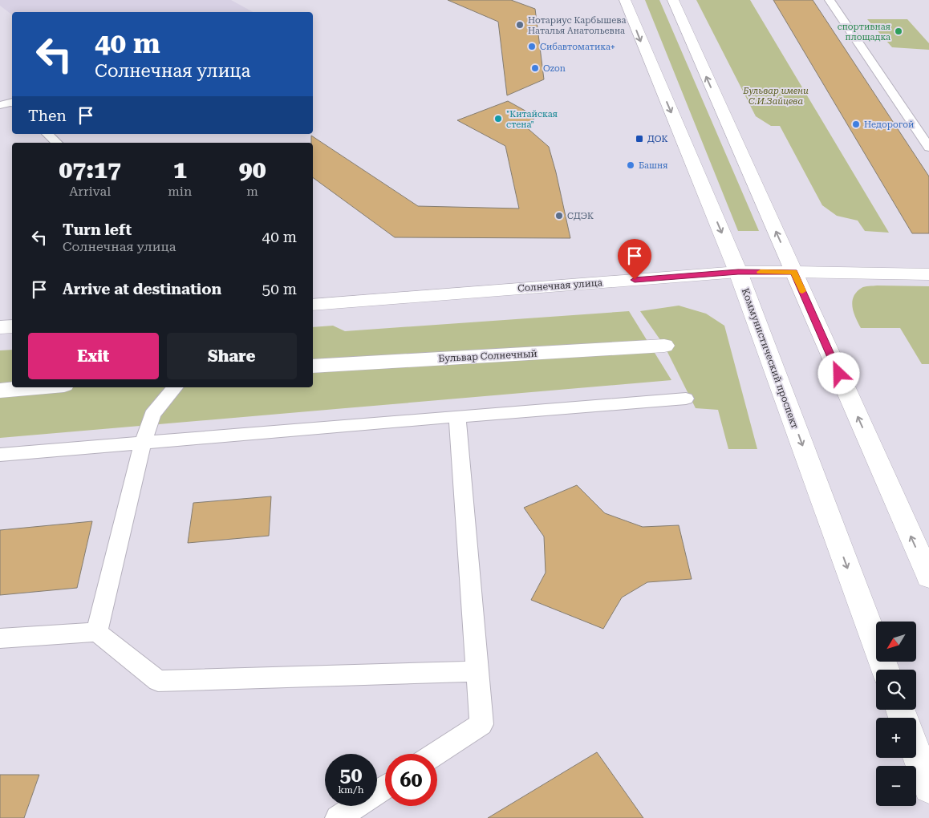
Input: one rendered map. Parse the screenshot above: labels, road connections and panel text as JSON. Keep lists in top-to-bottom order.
{
  "streets": {
    "main road": ["Солнечная улица", "Бульвар Солнечный", "Коммунистический проспект"]
  },
  "crossings": [
    ["Солнечная улица", "Коммунистический проспект"]
  ],
  "parks": ["Бульвар имени С.И.Зайцева"],
  "places": {
    "other": [
      "Нотариус Карбышева Наталья Анатольевна",
      "спортивная площадка",
      "Сибавтоматика+",
      "Ozon",
      "\"Китайская стена\"",
      "Недорогой",
      "Башня",
      "СДЭК"
    ],
    "transit": ["ДОК"]
  },
  "north": "bottom left",
  "page": {
    "turn": ["40 m", "Солнечная улица"],
    "then": "Then",
    "eta": [
      "07:17",
      "Arrival",
      "1",
      "min",
      "90",
      "m"
    ],
    "list": [
      {
        "name": "Turn left",
        "note": "Солнечная улица",
        "value": "40 m"
      },
      {
        "name": "Arrive at destination",
        "value": "50 m"
      }
    ],
    "buttons": ["Exit", "Share"],
    "map_buttons": ["+", "−"],
    "speed": "50 km/h",
    "limit": "60"
  }
}
